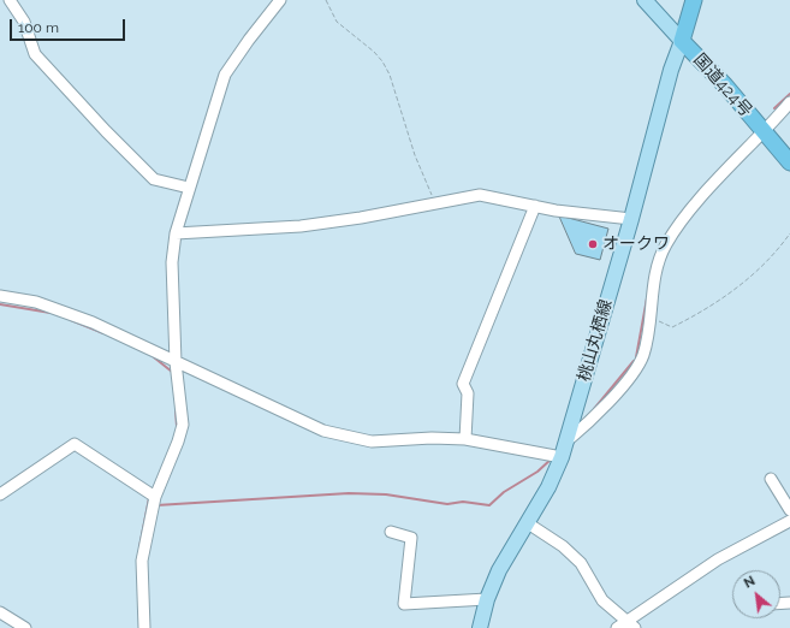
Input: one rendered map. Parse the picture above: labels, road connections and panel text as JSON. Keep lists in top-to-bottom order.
{
  "streets": {
    "highway": ["国道424号"],
    "main road": ["桃山丸栖線"]
  },
  "crossings": [
    ["国道424号", "桃山丸栖線"]
  ],
  "places": ["オークワ"],
  "scale_bar": "100 m",
  "north": "top left"
}
